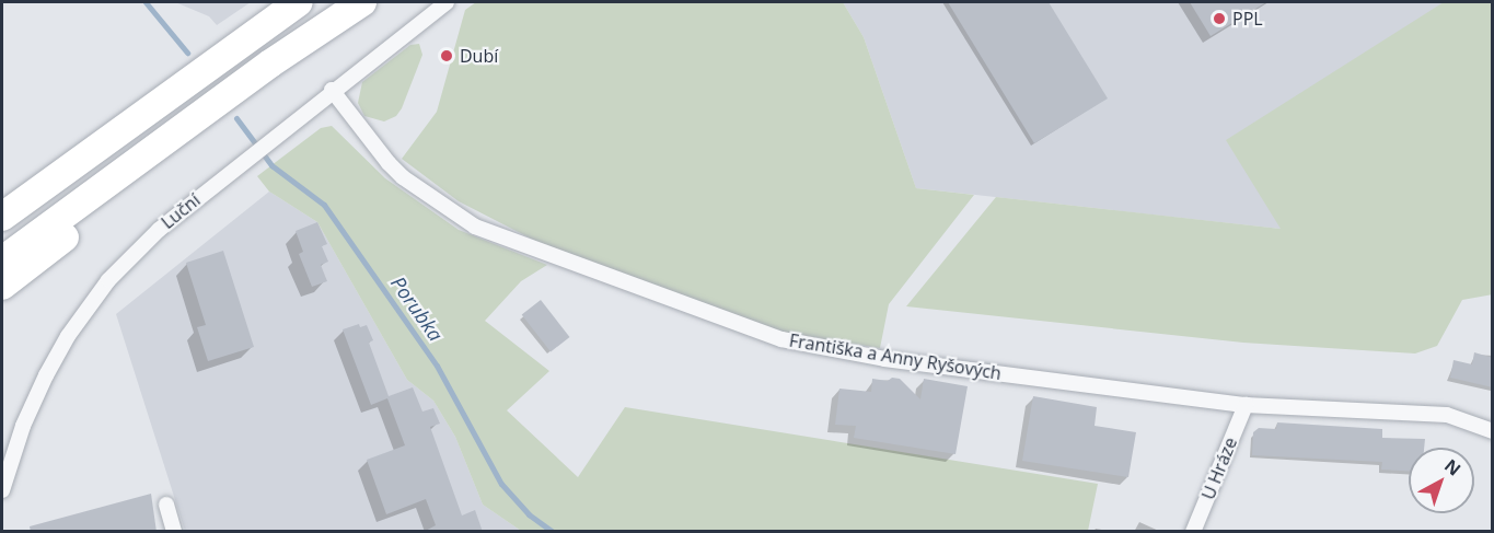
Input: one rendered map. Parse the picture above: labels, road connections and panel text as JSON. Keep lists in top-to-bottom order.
{
  "streets": {
    "street": ["Luční", "Františka a Anny Ryšových", "U Hráze"]
  },
  "crossings": [
    ["Luční", "Františka a Anny Ryšových"],
    ["Františka a Anny Ryšových", "U Hráze"]
  ],
  "water": ["Porubka"],
  "places": ["PPL", "Dubí"],
  "north": "top right"
}
